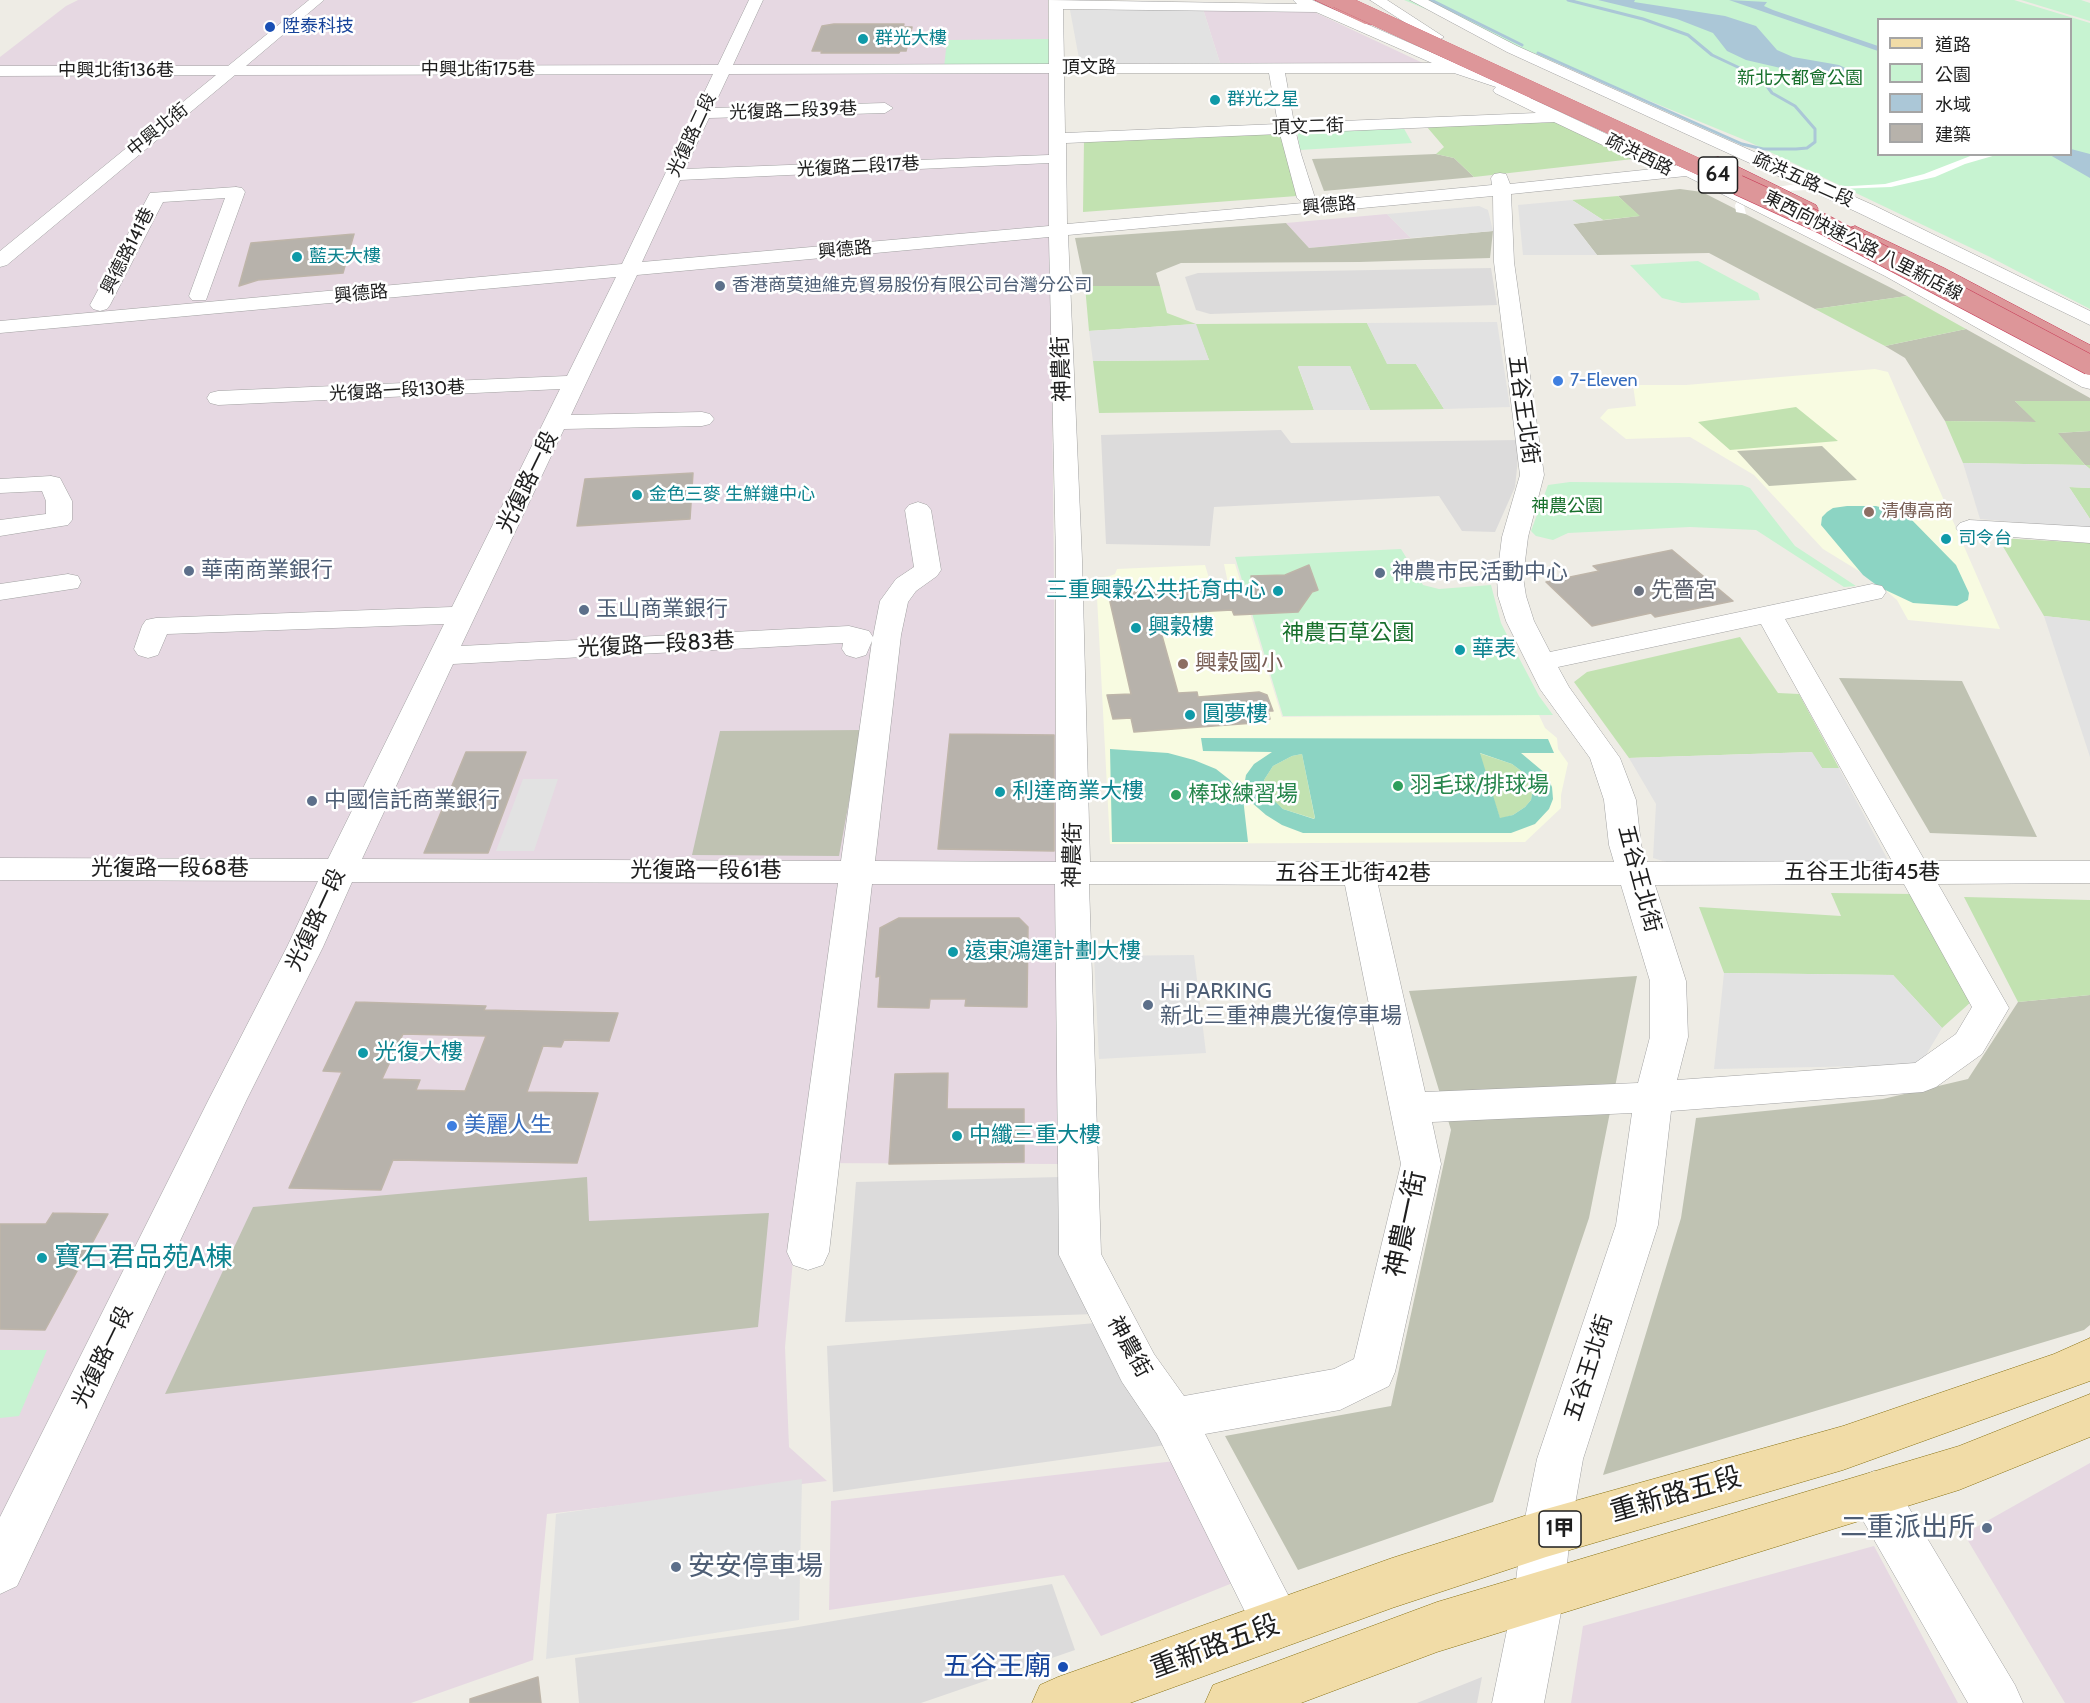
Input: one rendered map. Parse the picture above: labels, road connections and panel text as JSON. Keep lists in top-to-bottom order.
{
  "streets": {
    "highway": ["64", "東西向快速公路 八里新店線"],
    "main road": ["重新路五段", "1甲"],
    "street": [
      "頂文路",
      "中興北街175巷",
      "中興北街136巷",
      "光復路二段39巷",
      "頂文二街",
      "中興北街",
      "光復路二段",
      "疏洪西路",
      "光復路二段17巷",
      "疏洪五路二段",
      "興德路",
      "興德路141巷",
      "神農街",
      "光復路一段130巷",
      "五谷王北街",
      "光復路一段",
      "光復路一段83巷",
      "光復路一段68巷",
      "光復路一段61巷",
      "五谷王北街45巷",
      "五谷王北街42巷",
      "神農一街"
    ]
  },
  "crossings": [
    ["頂文路", "中興北街175巷"],
    ["頂文路", "光復路二段"],
    ["頂文路", "疏洪西路"],
    ["頂文路", "神農街"],
    ["中興北街175巷", "中興北街136巷"],
    ["中興北街175巷", "中興北街"],
    ["中興北街175巷", "光復路二段"],
    ["中興北街136巷", "中興北街"],
    ["光復路二段39巷", "光復路二段"],
    ["頂文二街", "疏洪西路"],
    ["頂文二街", "神農街"],
    ["光復路二段", "光復路二段17巷"],
    ["光復路二段", "興德路"],
    ["光復路二段", "光復路一段"],
    ["疏洪西路", "興德路"],
    ["疏洪西路", "東西向快速公路 八里新店線"],
    ["興德路", "興德路141巷"],
    ["興德路", "神農街"],
    ["興德路", "五谷王北街"],
    ["興德路", "光復路一段"],
    ["神農街", "光復路一段61巷"],
    ["神農街", "五谷王北街42巷"],
    ["神農街", "神農一街"],
    ["神農街", "重新路五段"],
    ["光復路一段130巷", "光復路一段"],
    ["五谷王北街", "五谷王北街45巷"],
    ["五谷王北街", "五谷王北街42巷"],
    ["五谷王北街", "重新路五段"],
    ["光復路一段", "光復路一段83巷"],
    ["光復路一段", "光復路一段68巷"],
    ["光復路一段", "光復路一段61巷"],
    ["光復路一段68巷", "光復路一段61巷"],
    ["光復路一段61巷", "五谷王北街42巷"],
    ["五谷王北街45巷", "五谷王北街42巷"],
    ["五谷王北街42巷", "神農一街"]
  ],
  "parks": ["新北大都會公園", "神農公園", "神農百草公園"],
  "places": [
    "陞泰科技",
    "群光大樓",
    "群光之星",
    "藍天大樓",
    "香港商莫迪維克貿易股份有限公司台灣分公司",
    "7-Eleven",
    "金色三麥 生鮮鏈中心",
    "清傳高商",
    "司令台",
    "華南商業銀行",
    "神農市民活動中心",
    "三重興穀公共托育中心",
    "先嗇宮",
    "玉山商業銀行",
    "興穀樓",
    "華表",
    "興穀國小",
    "圓夢樓",
    "羽毛球/排球場",
    "利達商業大樓",
    "棒球練習場",
    "中國信託商業銀行",
    "遠東鴻運計劃大樓",
    "Hi PARKING 新北三重神農光復停車場",
    "光復大樓",
    "美麗人生",
    "中纖三重大樓",
    "寶石君品苑A棟",
    "二重派出所",
    "安安停車場",
    "五谷王廟"
  ],
  "legend": [
    "道路",
    "公園",
    "水域",
    "建築"
  ]
}
